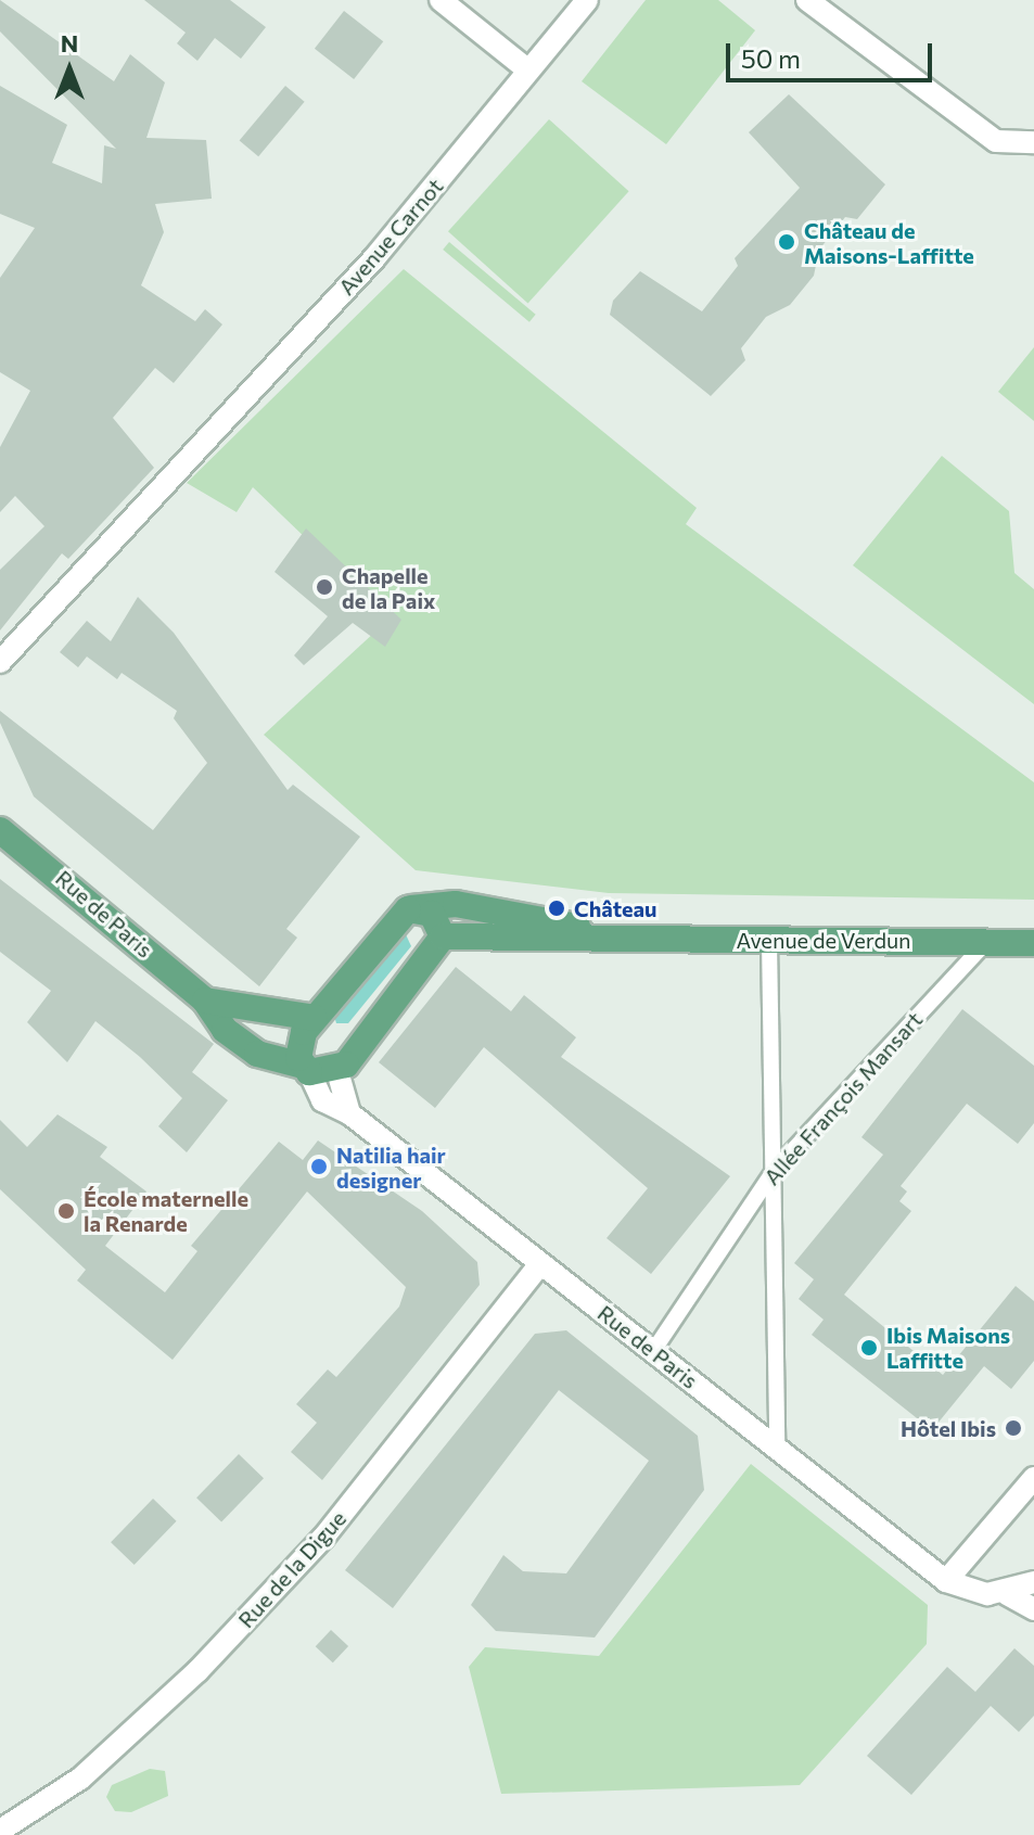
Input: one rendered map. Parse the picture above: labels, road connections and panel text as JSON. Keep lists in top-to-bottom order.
{
  "streets": {
    "main road": ["Rue de Paris", "Avenue de Verdun"],
    "street": ["Avenue Carnot", "Allée François Mansart", "Rue de la Digue"]
  },
  "crossings": [
    ["Rue de Paris", "Allée François Mansart"],
    ["Rue de Paris", "Rue de la Digue"],
    ["Avenue de Verdun", "Allée François Mansart"]
  ],
  "places": [
    "Château de Maisons-Laffitte",
    "Chapelle de la Paix",
    "Château",
    "Natilia hair designer",
    "École maternelle la Renarde",
    "Ibis Maisons Laffitte",
    "Hôtel Ibis"
  ],
  "scale_bar": "50 m",
  "north": "top"
}
